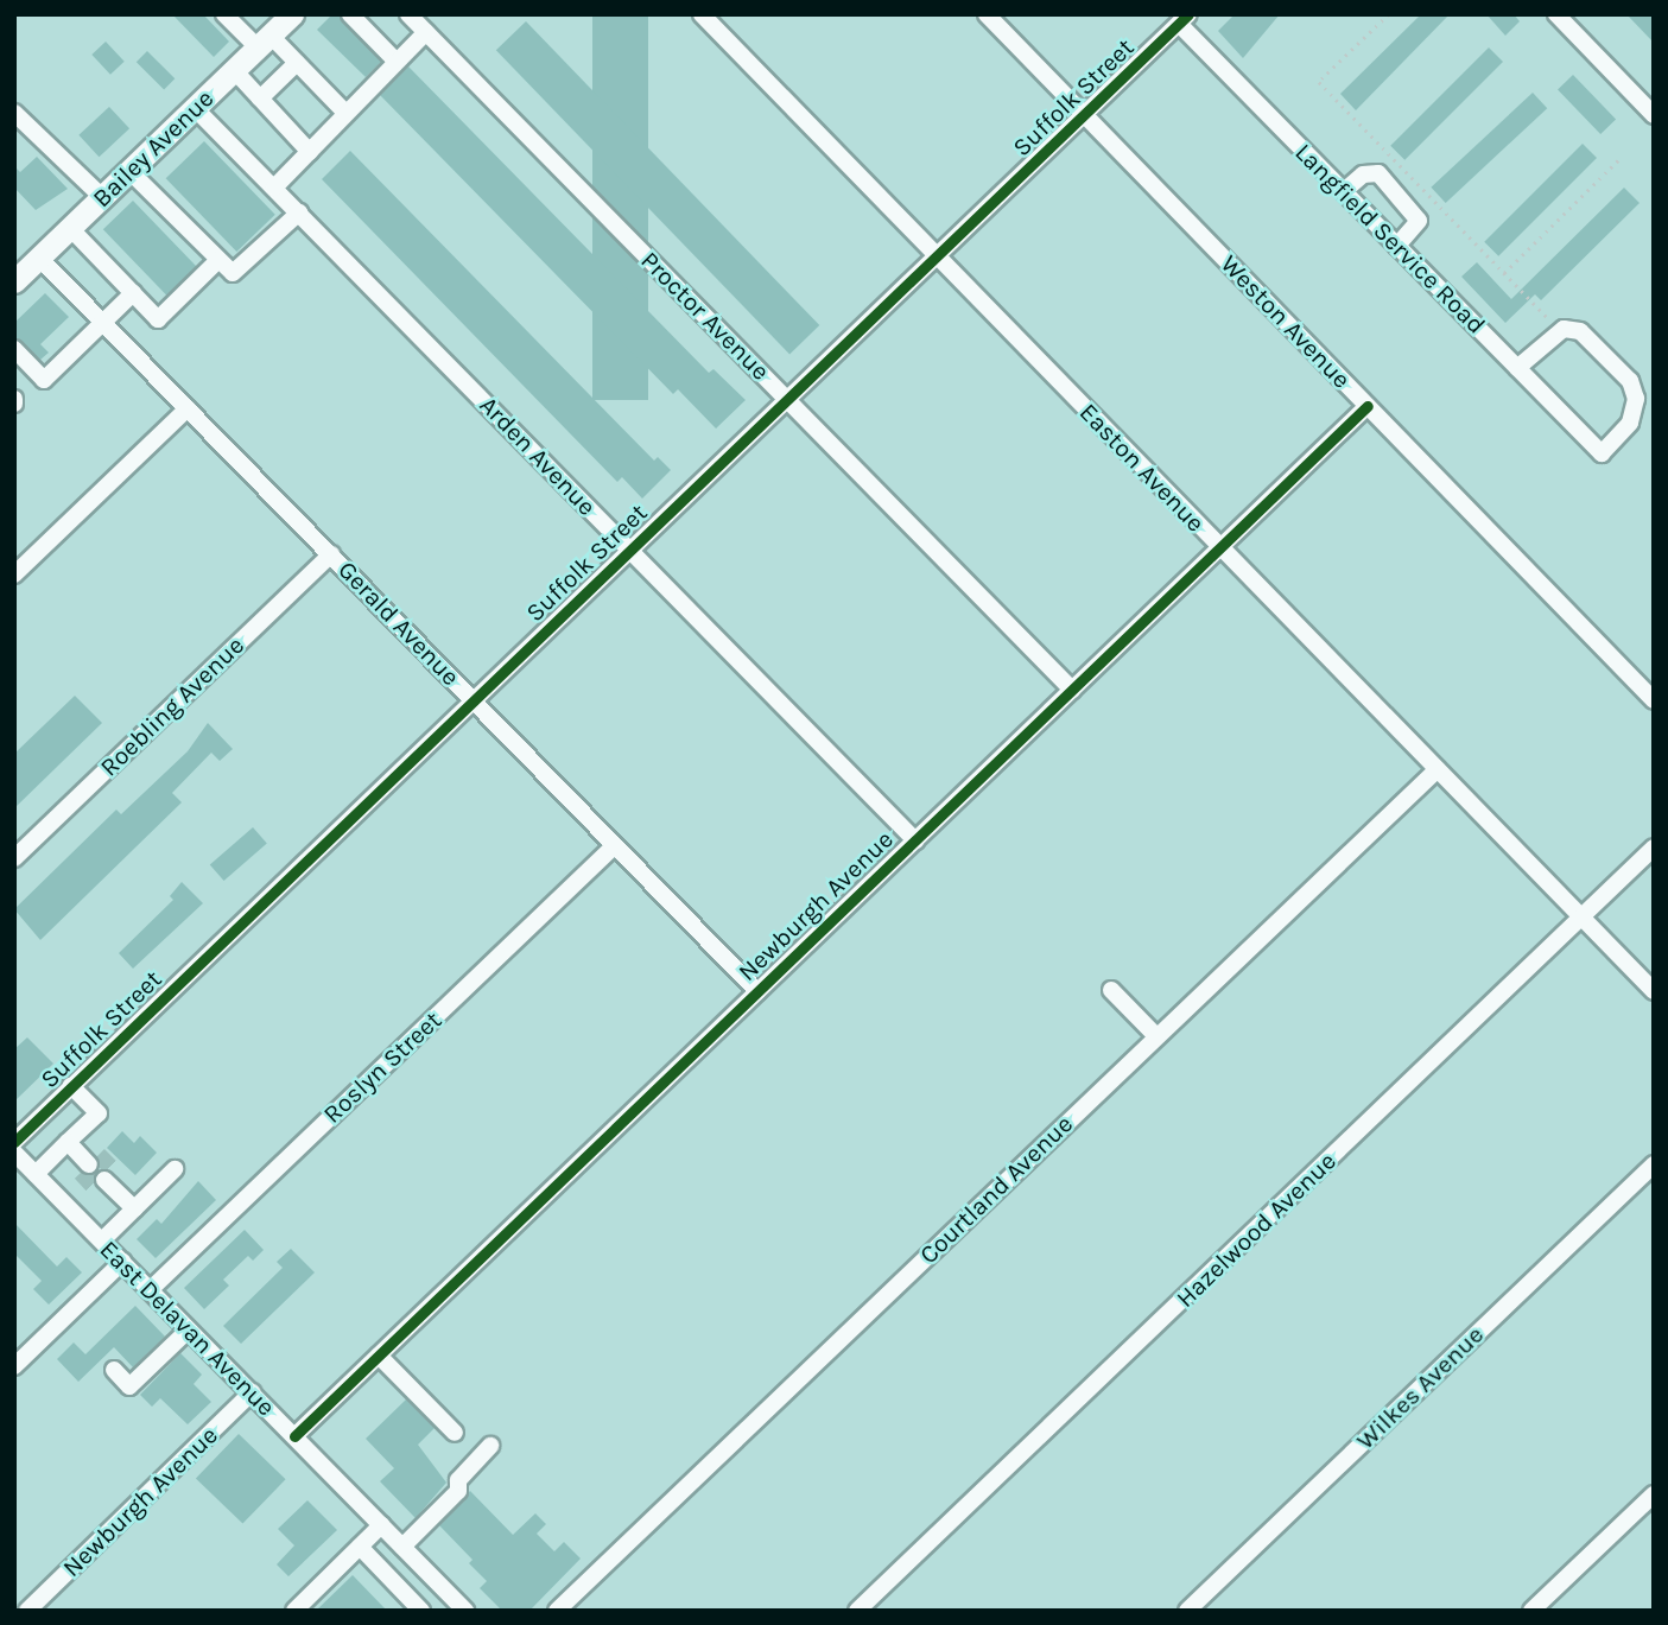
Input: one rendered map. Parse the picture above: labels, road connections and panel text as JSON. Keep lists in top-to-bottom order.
{
  "streets": {
    "main road": ["Bailey Avenue"],
    "street": [
      "Suffolk Street",
      "Langfield Service Road",
      "Proctor Avenue",
      "Weston Avenue",
      "Arden Avenue",
      "Easton Avenue",
      "Gerald Avenue",
      "Roebling Avenue",
      "Newburgh Avenue",
      "Roslyn Street",
      "Courtland Avenue",
      "Hazelwood Avenue",
      "East Delavan Avenue",
      "Wilkes Avenue"
    ]
  },
  "crossings": [
    ["Suffolk Street", "Langfield Service Road"],
    ["Suffolk Street", "Proctor Avenue"],
    ["Suffolk Street", "Weston Avenue"],
    ["Suffolk Street", "Arden Avenue"],
    ["Suffolk Street", "Easton Avenue"],
    ["Suffolk Street", "Gerald Avenue"],
    ["Bailey Avenue", "Arden Avenue"],
    ["Bailey Avenue", "Gerald Avenue"],
    ["Proctor Avenue", "Newburgh Avenue"],
    ["Weston Avenue", "Newburgh Avenue"],
    ["Arden Avenue", "Newburgh Avenue"],
    ["Easton Avenue", "Newburgh Avenue"],
    ["Easton Avenue", "Courtland Avenue"],
    ["Easton Avenue", "Hazelwood Avenue"],
    ["Gerald Avenue", "Roebling Avenue"],
    ["Gerald Avenue", "Newburgh Avenue"],
    ["Gerald Avenue", "Roslyn Street"],
    ["Newburgh Avenue", "East Delavan Avenue"],
    ["Roslyn Street", "East Delavan Avenue"]
  ]
}
